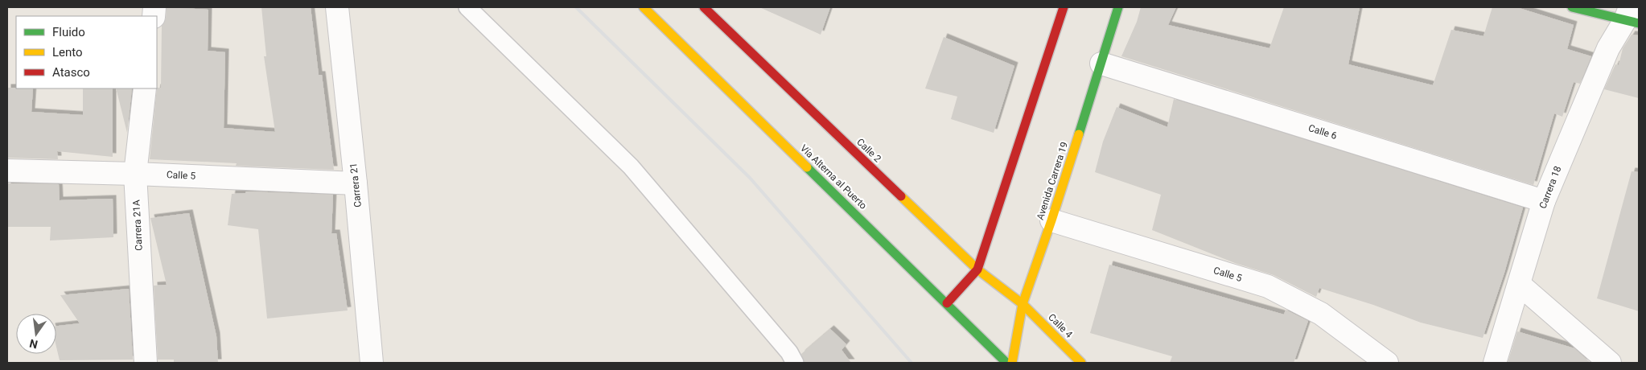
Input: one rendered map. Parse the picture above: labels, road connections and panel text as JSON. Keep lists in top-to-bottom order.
{
  "streets": {
    "main road": [
      "Calle 2",
      "Vía Alterna al Puerto",
      "Avenida Carrera 19",
      "Calle 4"
    ],
    "street": [
      "Calle 6",
      "Calle 5",
      "Carrera 21",
      "Carrera 18",
      "Carrera 21A"
    ]
  },
  "crossings": [
    ["Calle 6", "Avenida Carrera 19"],
    ["Calle 6", "Carrera 18"],
    ["Calle 2", "Avenida Carrera 19"],
    ["Calle 2", "Calle 4"],
    ["Calle 5", "Avenida Carrera 19"],
    ["Calle 5", "Carrera 21"],
    ["Calle 5", "Carrera 21A"],
    ["Avenida Carrera 19", "Calle 4"]
  ],
  "legend": ["Fluido", "Lento", "Atasco"],
  "north": "bottom"
}
